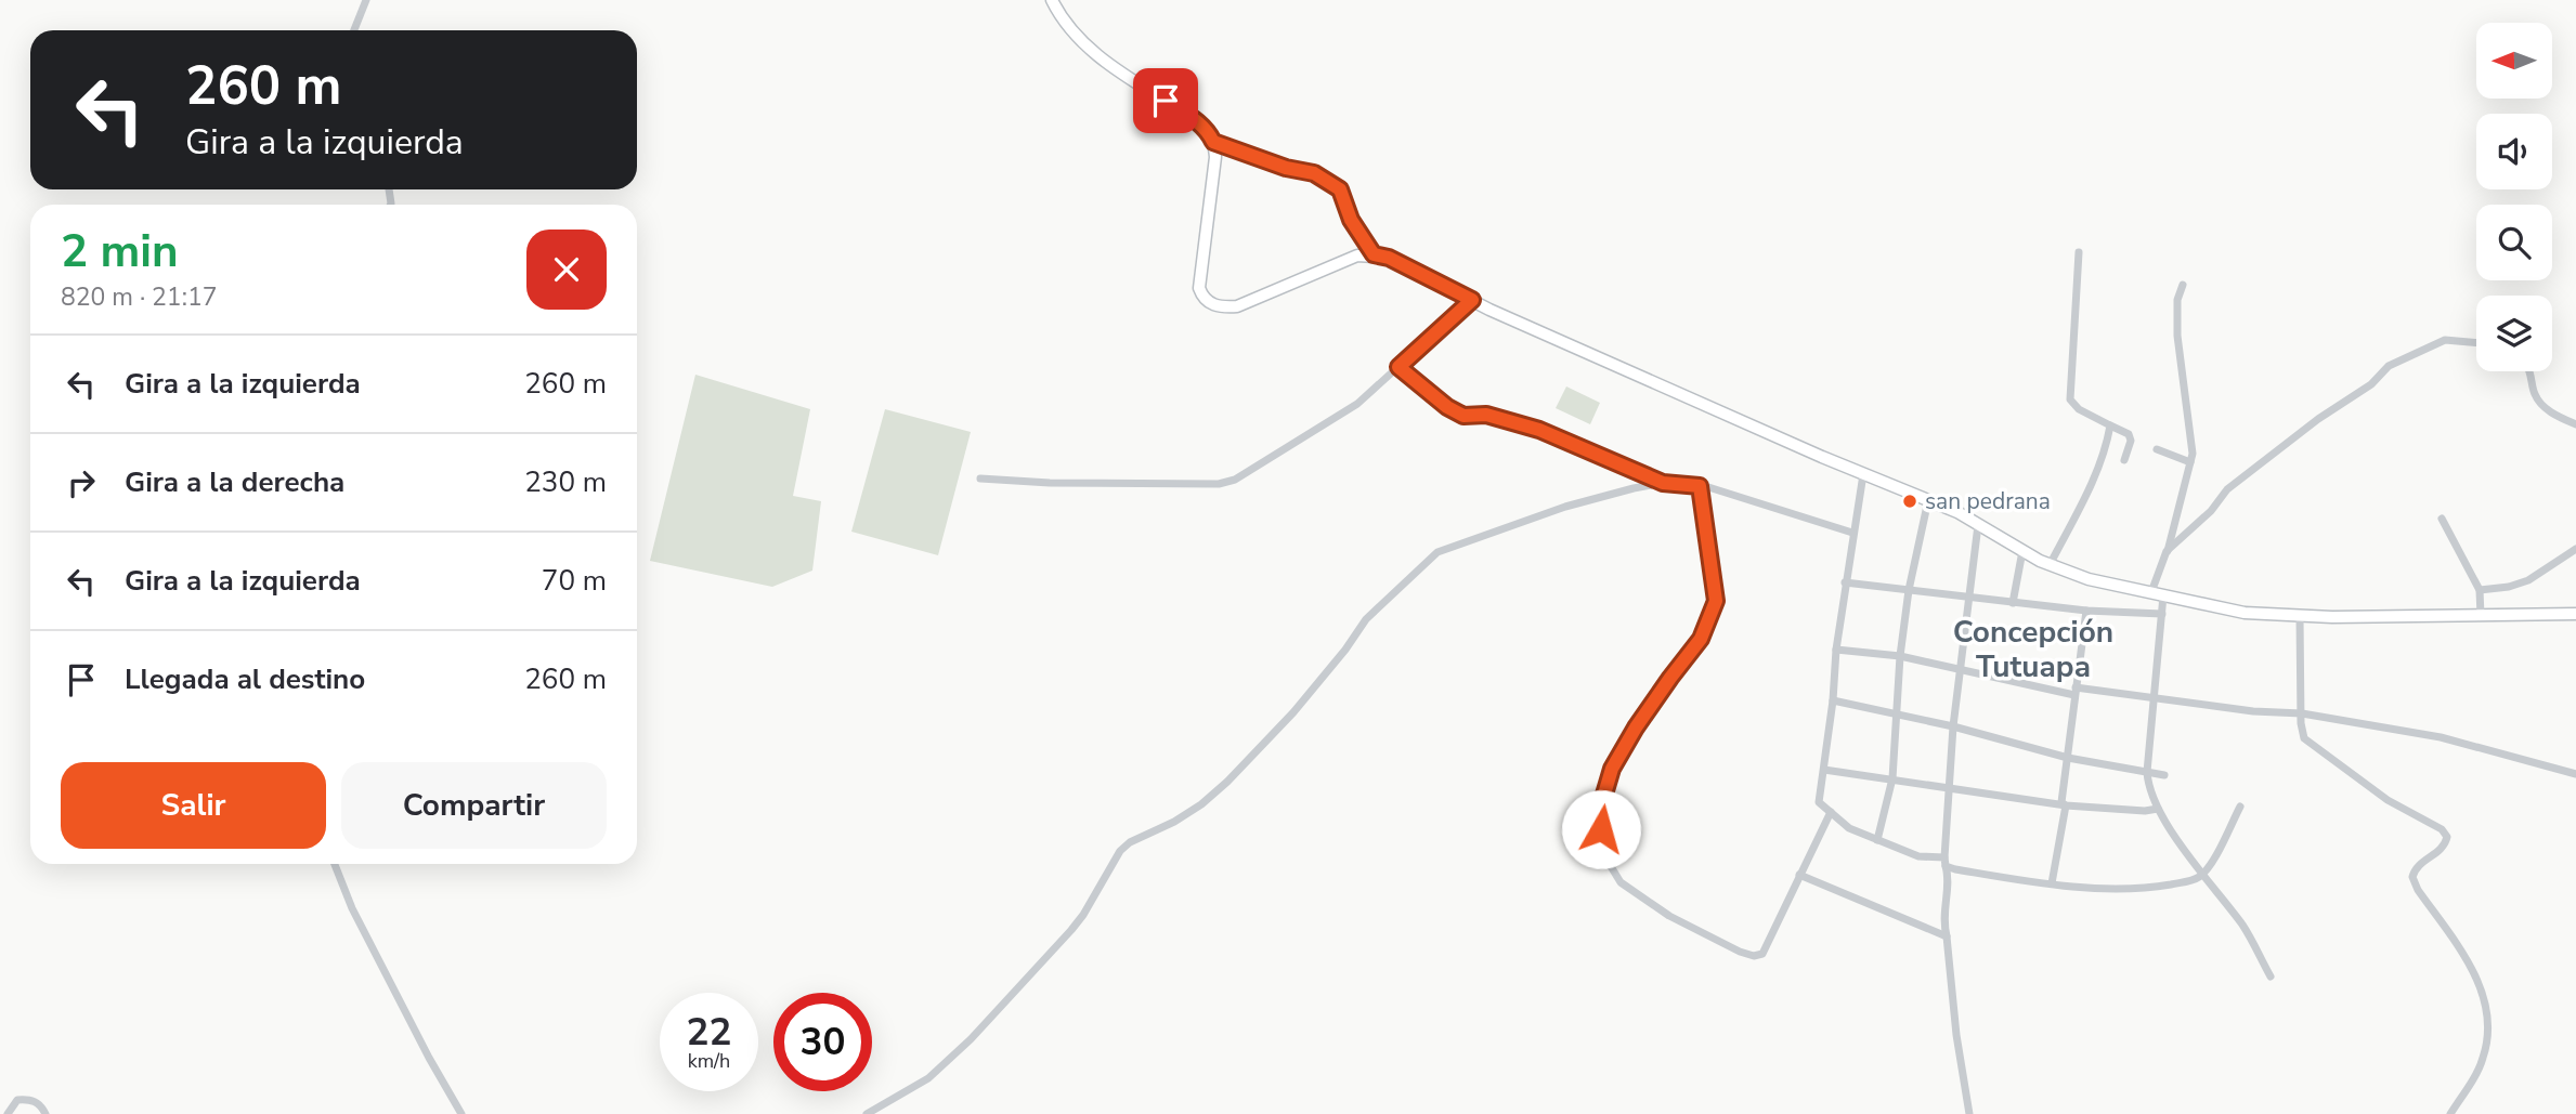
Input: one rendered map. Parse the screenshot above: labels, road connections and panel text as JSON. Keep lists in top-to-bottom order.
{
  "districts": ["Concepción Tutuapa"],
  "places": ["san pedrana"],
  "north": "left",
  "page": {
    "turn": ["260 m", "Gira a la izquierda"],
    "heading": ["2 min", "820 m · 21:17"],
    "list": [
      {
        "name": "Gira a la izquierda",
        "value": "260 m"
      },
      {
        "name": "Gira a la derecha",
        "value": "230 m"
      },
      {
        "name": "Gira a la izquierda",
        "value": "70 m"
      },
      {
        "name": "Llegada al destino",
        "value": "260 m"
      }
    ],
    "buttons": ["Salir", "Compartir"],
    "speed": "22 km/h",
    "limit": "30"
  }
}
